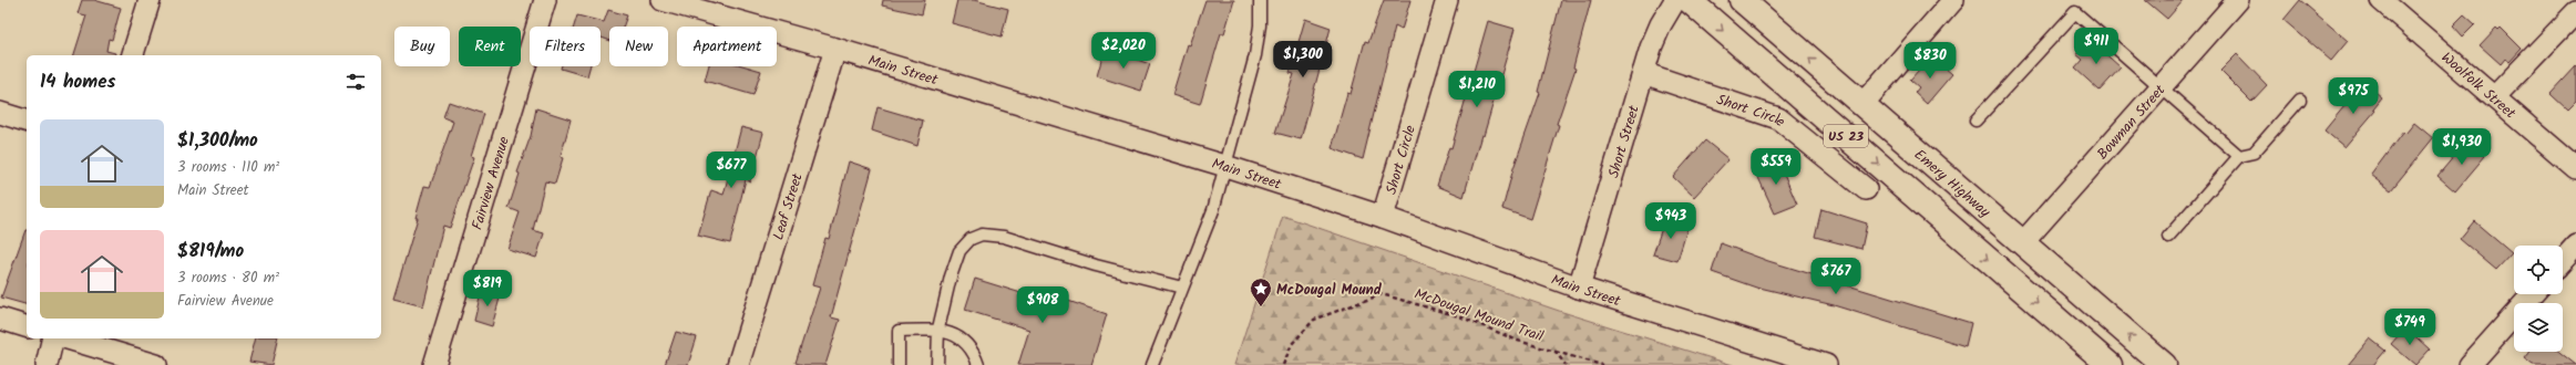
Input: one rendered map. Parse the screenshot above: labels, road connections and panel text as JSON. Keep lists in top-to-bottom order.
{
  "streets": {
    "highway": ["US 23", "Emery Highway"],
    "street": [
      "Main Street",
      "Woolfolk Street",
      "Short Circle",
      "Bowman Street",
      "Short Street",
      "Fairview Avenue",
      "Leaf Street"
    ],
    "path": ["McDougal Mound Trail"]
  },
  "crossings": [
    ["Main Street", "Short Circle"],
    ["Main Street", "Short Street"],
    ["Main Street", "Leaf Street"],
    ["Short Circle", "Short Street"],
    ["Bowman Street", "Emery Highway"]
  ],
  "places": {
    "place": ["McDougal Mound"]
  },
  "page": {
    "chip": [
      "Buy",
      "Rent",
      "Filters",
      "New",
      "Apartment"
    ],
    "price": [
      "$911",
      "$2,020",
      "$1,300",
      "$830",
      "$1,210",
      "$975",
      "$1,930",
      "$559",
      "$677",
      "$943",
      "$767",
      "$819",
      "$908",
      "$749"
    ],
    "heading": "14 homes",
    "list": [
      {
        "name": "$1,300/mo",
        "note": "3 rooms · 110 m² · Main Street"
      },
      {
        "name": "$819/mo",
        "note": "3 rooms · 80 m² · Fairview Avenue"
      }
    ]
  }
}
